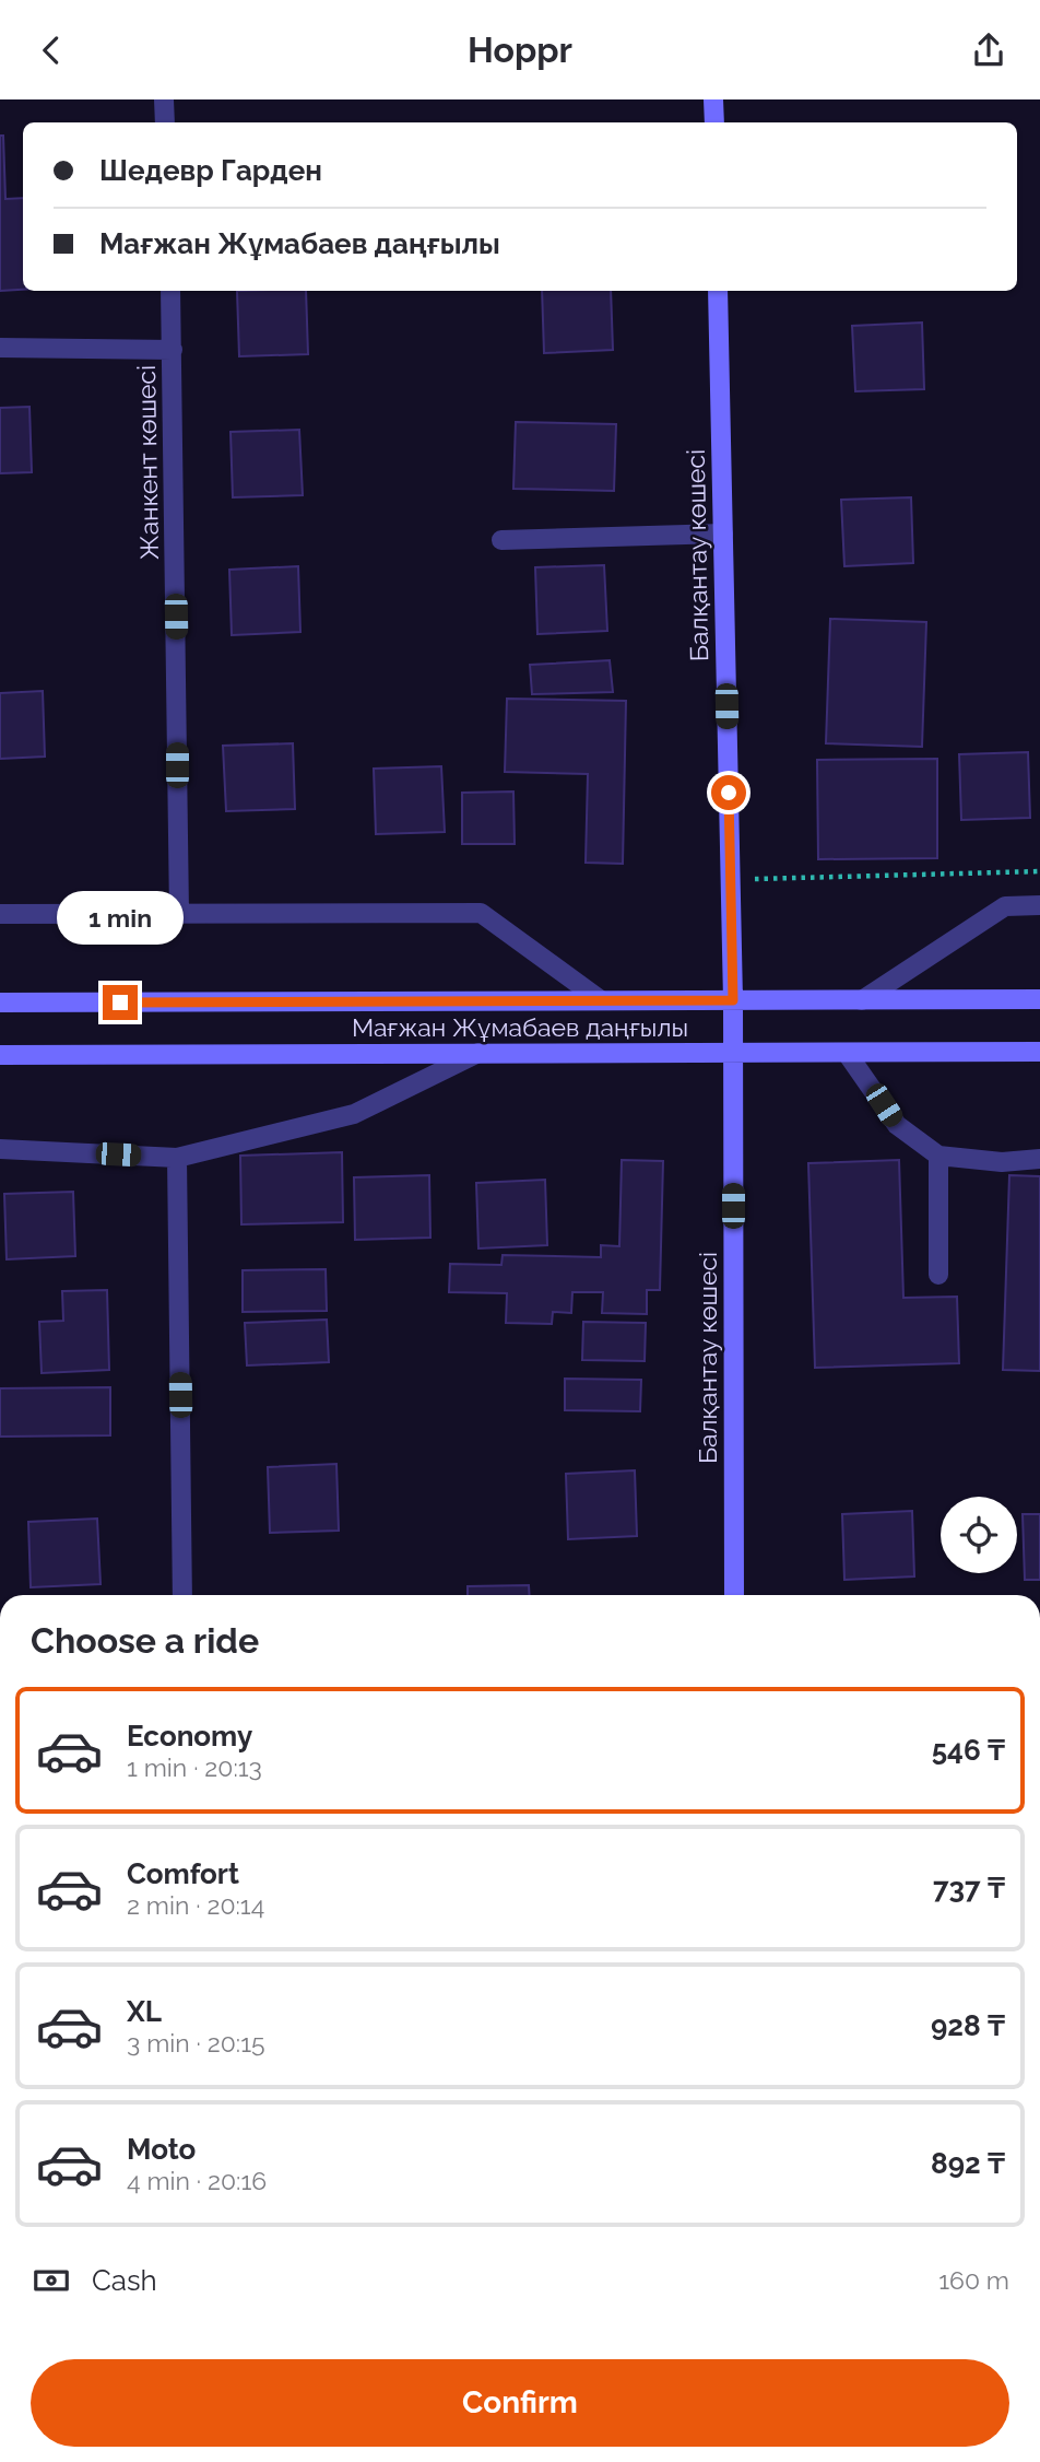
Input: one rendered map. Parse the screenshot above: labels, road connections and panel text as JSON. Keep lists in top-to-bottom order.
{
  "streets": {
    "main road": ["Балқантау көшесі", "Мағжан Жұмабаев даңғылы"],
    "street": ["Жанкент көшесі"]
  },
  "crossings": [
    ["Балқантау көшесі", "Мағжан Жұмабаев даңғылы"]
  ],
  "page": {
    "header": "Hoppr",
    "banner": ["Шедевр Гарден", "Мағжан Жұмабаев даңғылы"],
    "bubble": "1 min",
    "heading": "Choose a ride",
    "list": [
      {
        "name": "Economy",
        "note": "1 min · 20:13",
        "value": "546 ₸"
      },
      {
        "name": "Comfort",
        "note": "2 min · 20:14",
        "value": "737 ₸"
      },
      {
        "name": "XL",
        "note": "3 min · 20:15",
        "value": "928 ₸"
      },
      {
        "name": "Moto",
        "note": "4 min · 20:16",
        "value": "892 ₸"
      }
    ],
    "pay": ["Cash", "160 m"],
    "buttons": "Confirm"
  }
}
